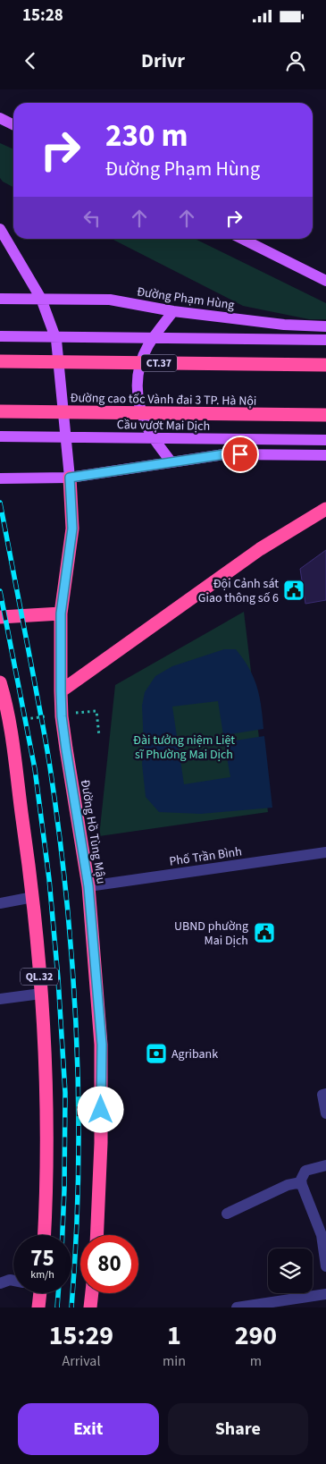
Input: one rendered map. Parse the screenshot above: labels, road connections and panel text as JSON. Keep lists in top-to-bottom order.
{
  "streets": {
    "highway": [
      "CT.37",
      "Đường cao tốc Vành đai 3 TP. Hà Nội",
      "Đường Hồ Tùng Mậu",
      "QL.32"
    ],
    "main road": ["Đường Phạm Hùng", "Cầu vượt Mai Dịch"],
    "street": ["Phố Trần Bình"]
  },
  "crossings": [
    ["Đường Hồ Tùng Mậu", "Phố Trần Bình"]
  ],
  "parks": ["Đài tưởng niệm Liệt sĩ Phường Mai Dịch"],
  "places": {
    "public building": ["Đội Cảnh sát Giao thông số 6", "UBND phường Mai Dịch"],
    "bank": ["Agribank"]
  },
  "page": {
    "status": "15:28",
    "header": "Drivr",
    "turn": ["230 m", "Đường Phạm Hùng"],
    "speed": "75 km/h",
    "limit": "80",
    "eta": [
      "15:29",
      "Arrival",
      "1",
      "min",
      "290",
      "m"
    ],
    "buttons": ["Exit", "Share"]
  }
}
